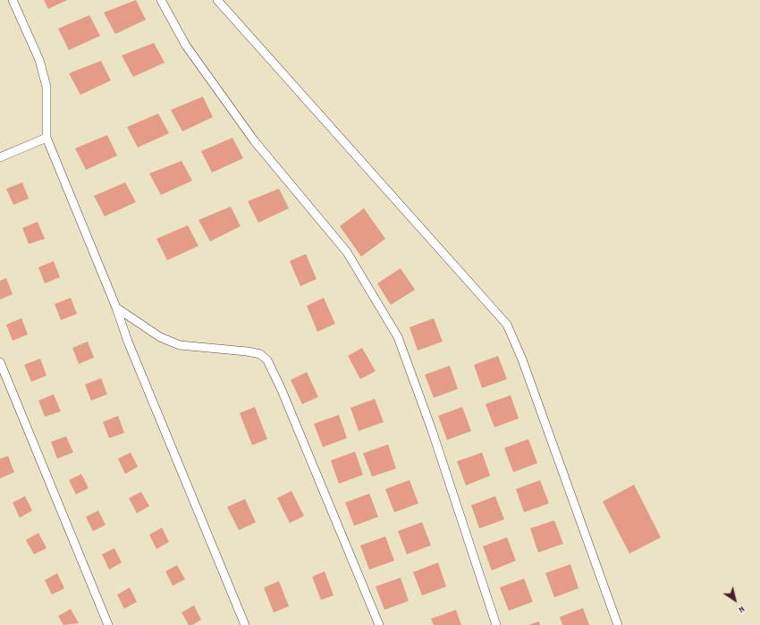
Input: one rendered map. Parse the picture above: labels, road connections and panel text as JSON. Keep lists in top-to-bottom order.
{
  "north": "bottom right"
}
